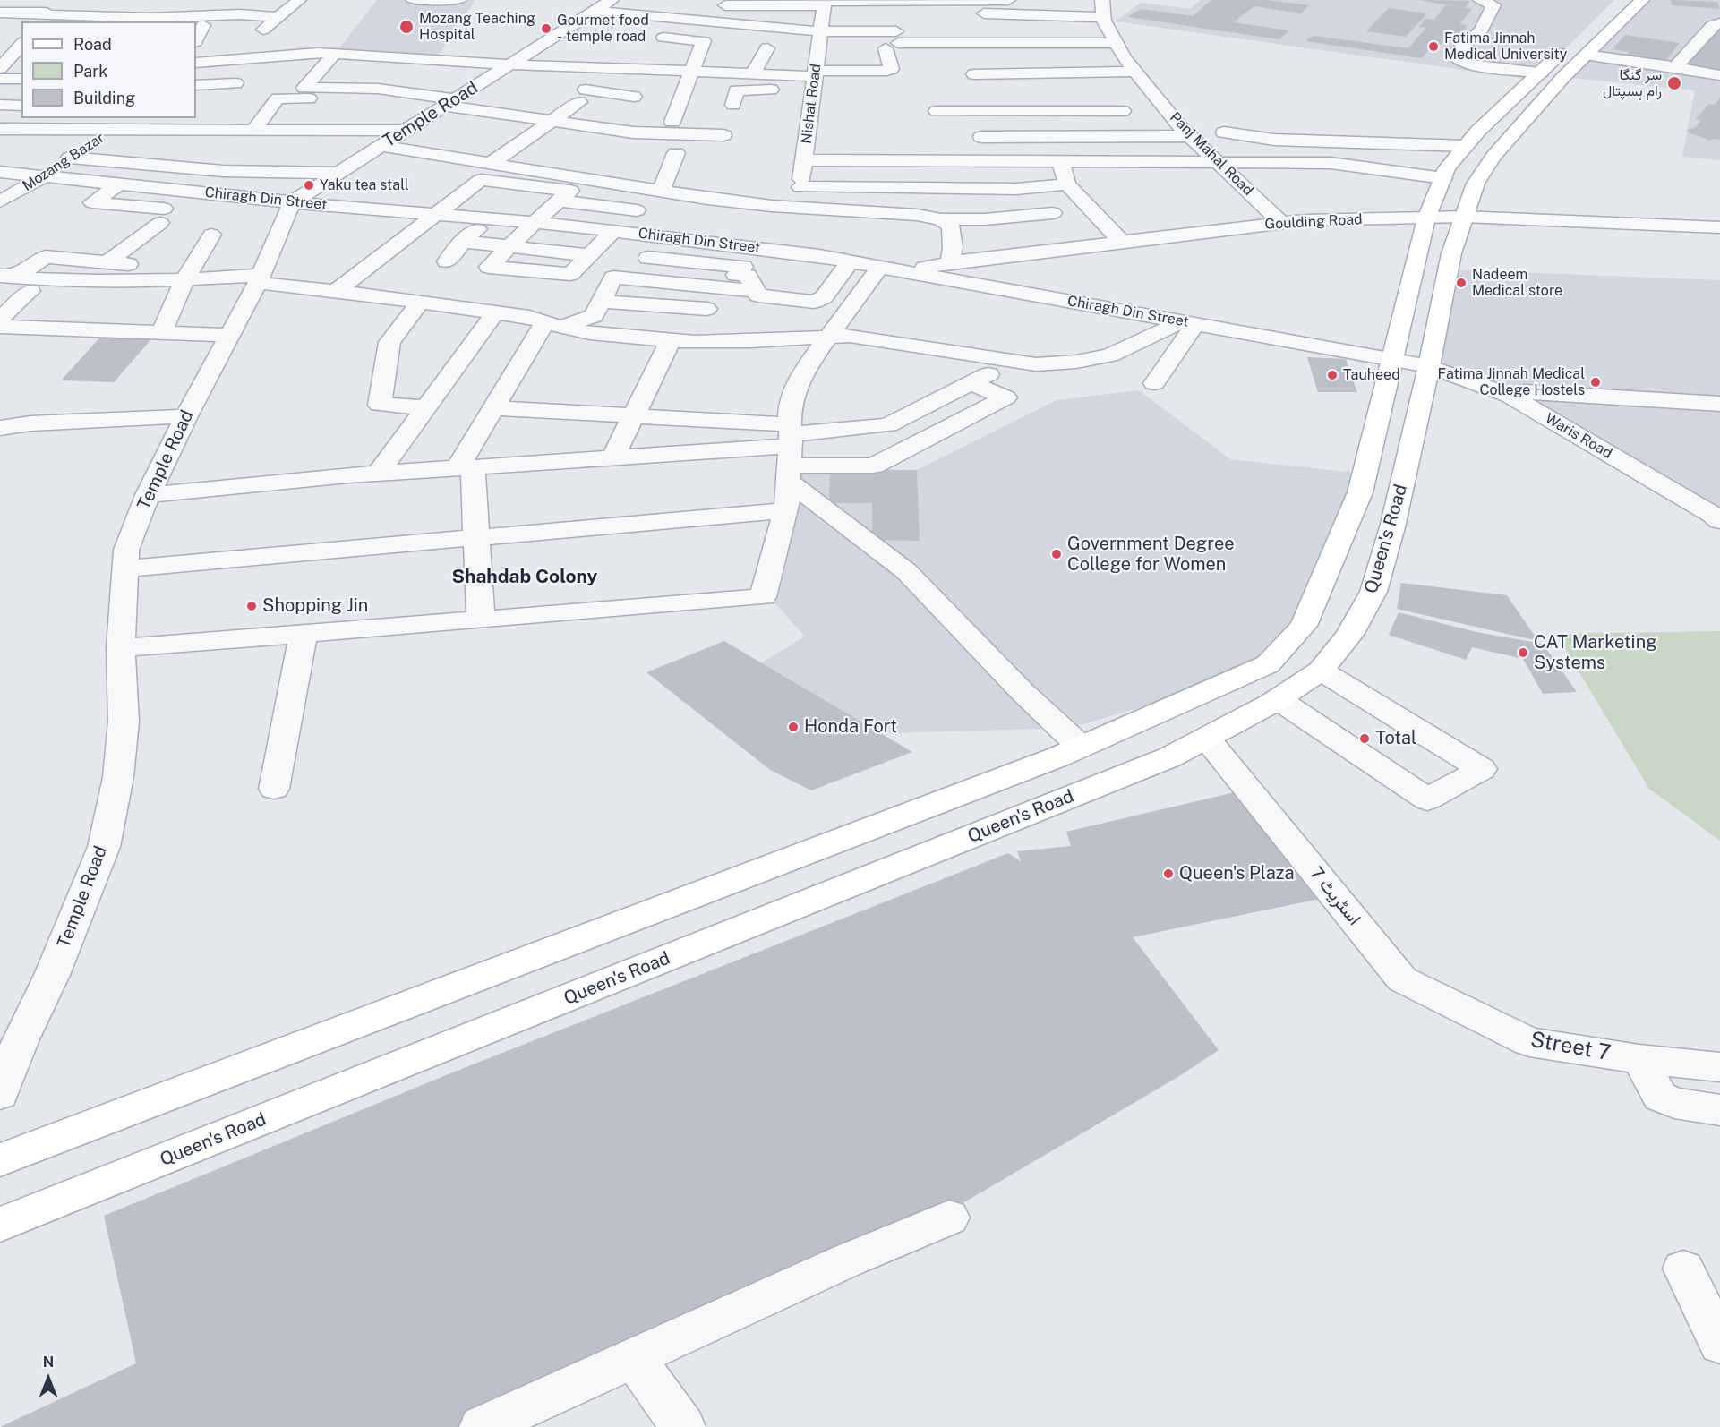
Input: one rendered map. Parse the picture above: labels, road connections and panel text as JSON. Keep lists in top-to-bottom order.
{
  "streets": {
    "main road": ["Queen's Road"],
    "street": [
      "Nishat Road",
      "Temple Road",
      "Panj Mahal Road",
      "Mozang Bazar",
      "Chiragh Din Street",
      "Goulding Road",
      "Waris Road",
      "اسٹریٹ 7"
    ]
  },
  "crossings": [
    ["Temple Road", "Chiragh Din Street"],
    ["Panj Mahal Road", "Goulding Road"],
    ["Mozang Bazar", "Chiragh Din Street"],
    ["Chiragh Din Street", "Goulding Road"],
    ["Chiragh Din Street", "Waris Road"],
    ["Chiragh Din Street", "Queen's Road"],
    ["Goulding Road", "Queen's Road"],
    ["Waris Road", "Queen's Road"],
    ["Queen's Road", "اسٹریٹ 7"]
  ],
  "districts": ["Shahdab Colony"],
  "places": [
    "Mozang Teaching Hospital",
    "Gourmet food - temple road",
    "Fatima Jinnah Medical University",
    "سر گنگا رام ہسپتال",
    "Yaku tea stall",
    "Nadeem Medical store",
    "Tauheed",
    "Fatima Jinnah Medical College Hostels",
    "Government Degree College for Women",
    "Shopping Jin",
    "CAT Marketing Systems",
    "Honda Fort",
    "Total",
    "Queen's Plaza"
  ],
  "legend": ["Road", "Park", "Building"],
  "north": "top"
}
